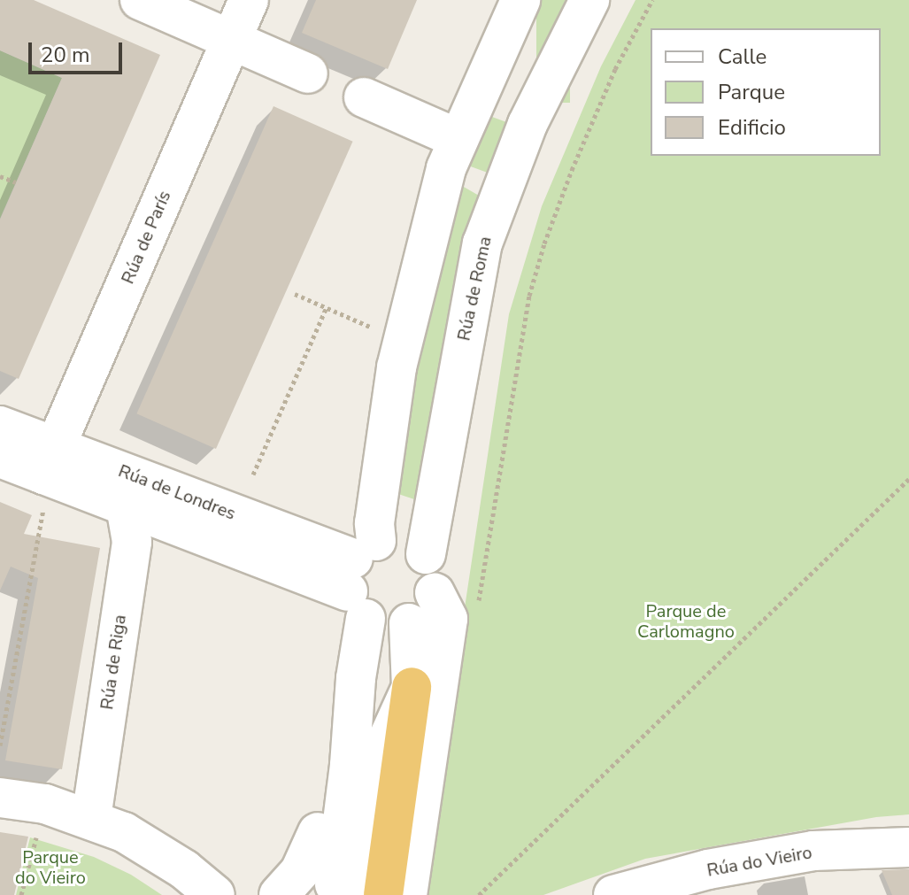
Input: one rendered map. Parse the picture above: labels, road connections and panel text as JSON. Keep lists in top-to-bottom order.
{
  "streets": {
    "street": [
      "Rúa de París",
      "Rúa de Roma",
      "Rúa de Londres",
      "Rúa de Riga",
      "Rúa do Vieiro"
    ]
  },
  "crossings": [
    ["Rúa de París", "Rúa de Londres"],
    ["Rúa de Roma", "Rúa de Londres"],
    ["Rúa de Londres", "Rúa de Riga"]
  ],
  "parks": ["Parque de Carlomagno", "Parque do Vieiro"],
  "legend": ["Calle", "Parque", "Edificio"],
  "scale_bar": "20 m"
}
